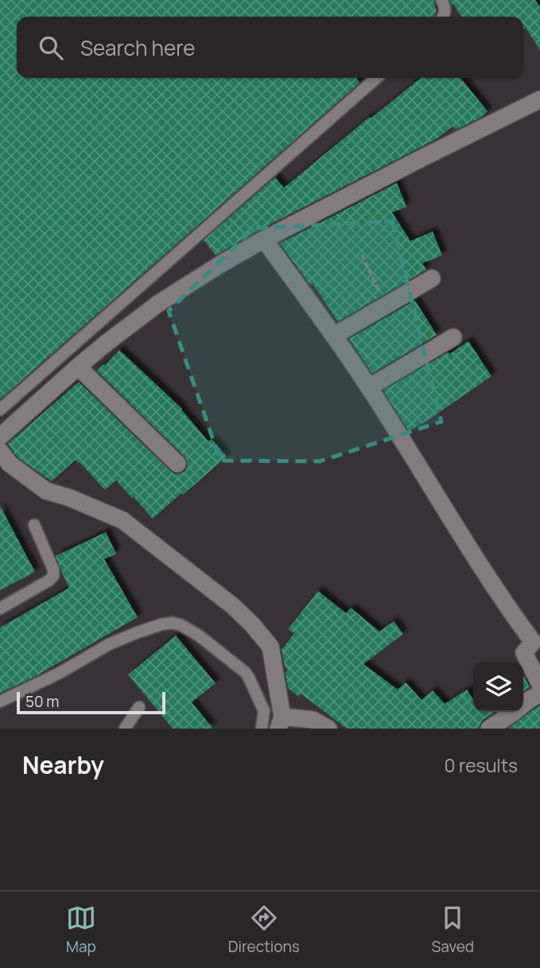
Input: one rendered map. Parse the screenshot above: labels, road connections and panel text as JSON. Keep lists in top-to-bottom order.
{
  "scale_bar": "50 m",
  "page": {
    "search": "Search here",
    "scale": "50 m",
    "heading": ["Nearby", "0 results"],
    "nav": ["Map", "Directions", "Saved"]
  }
}
